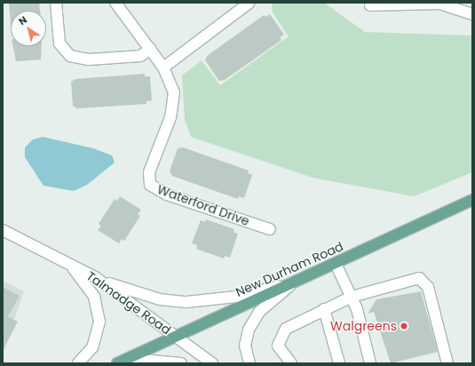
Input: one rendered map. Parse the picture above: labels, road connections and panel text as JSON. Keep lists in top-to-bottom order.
{
  "streets": {
    "main road": ["New Durham Road"],
    "street": ["Waterford Drive", "Talmadge Road"]
  },
  "crossings": [
    ["New Durham Road", "Talmadge Road"]
  ],
  "places": ["Walgreens"],
  "north": "top left"
}
